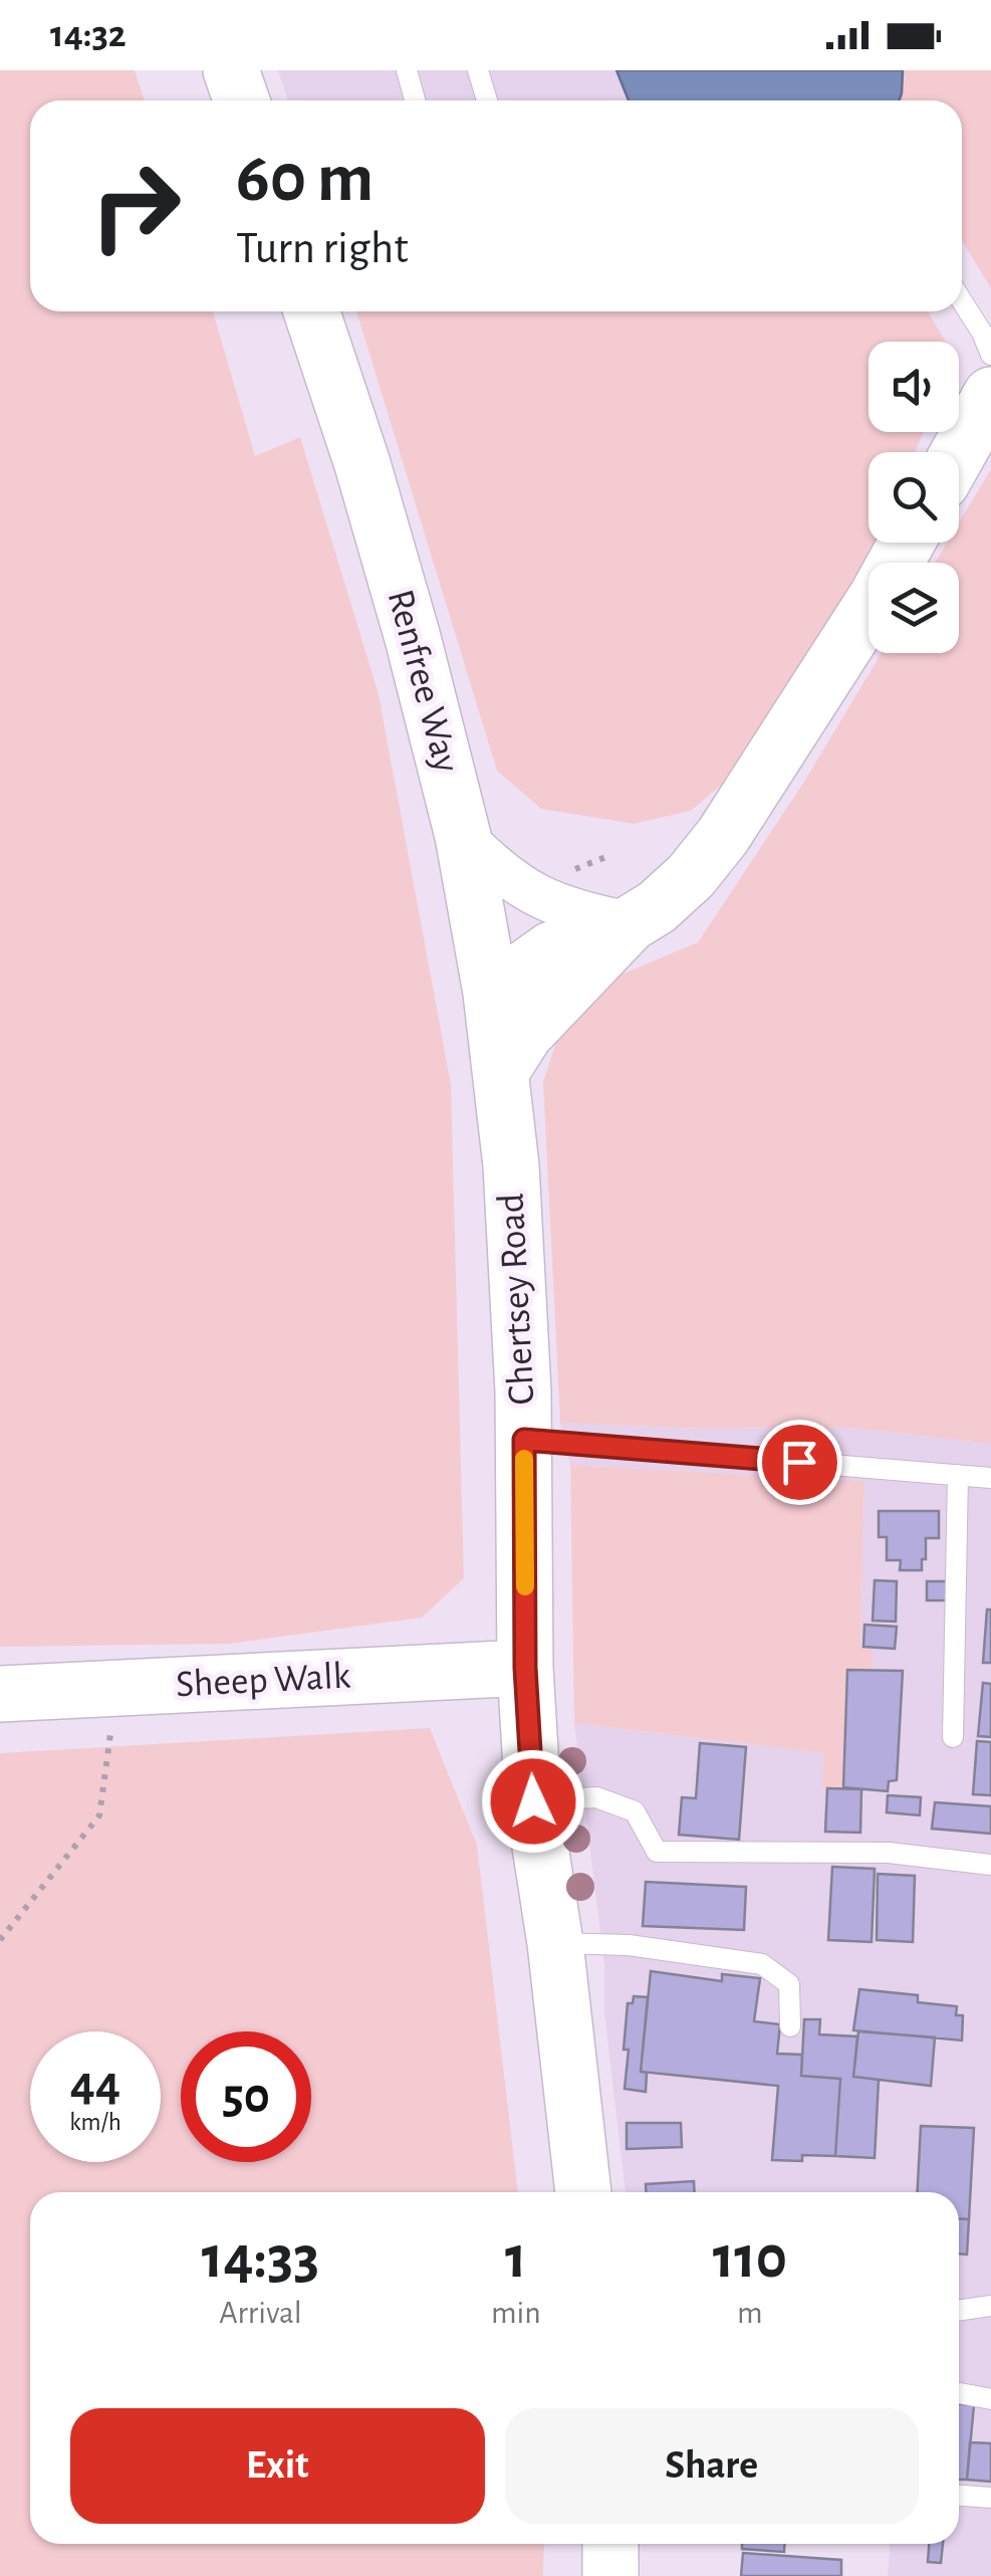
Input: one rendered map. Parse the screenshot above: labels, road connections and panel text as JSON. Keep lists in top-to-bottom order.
{
  "streets": {
    "main road": ["Renfree Way", "Chertsey Road", "Sheep Walk"]
  },
  "crossings": [
    ["Renfree Way", "Chertsey Road"],
    ["Chertsey Road", "Sheep Walk"]
  ],
  "page": {
    "status": "14:32",
    "turn": ["60 m", "Turn right"],
    "speed": "44 km/h",
    "limit": "50",
    "eta": [
      "14:33",
      "Arrival",
      "1",
      "min",
      "110",
      "m"
    ],
    "buttons": ["Exit", "Share"]
  }
}
